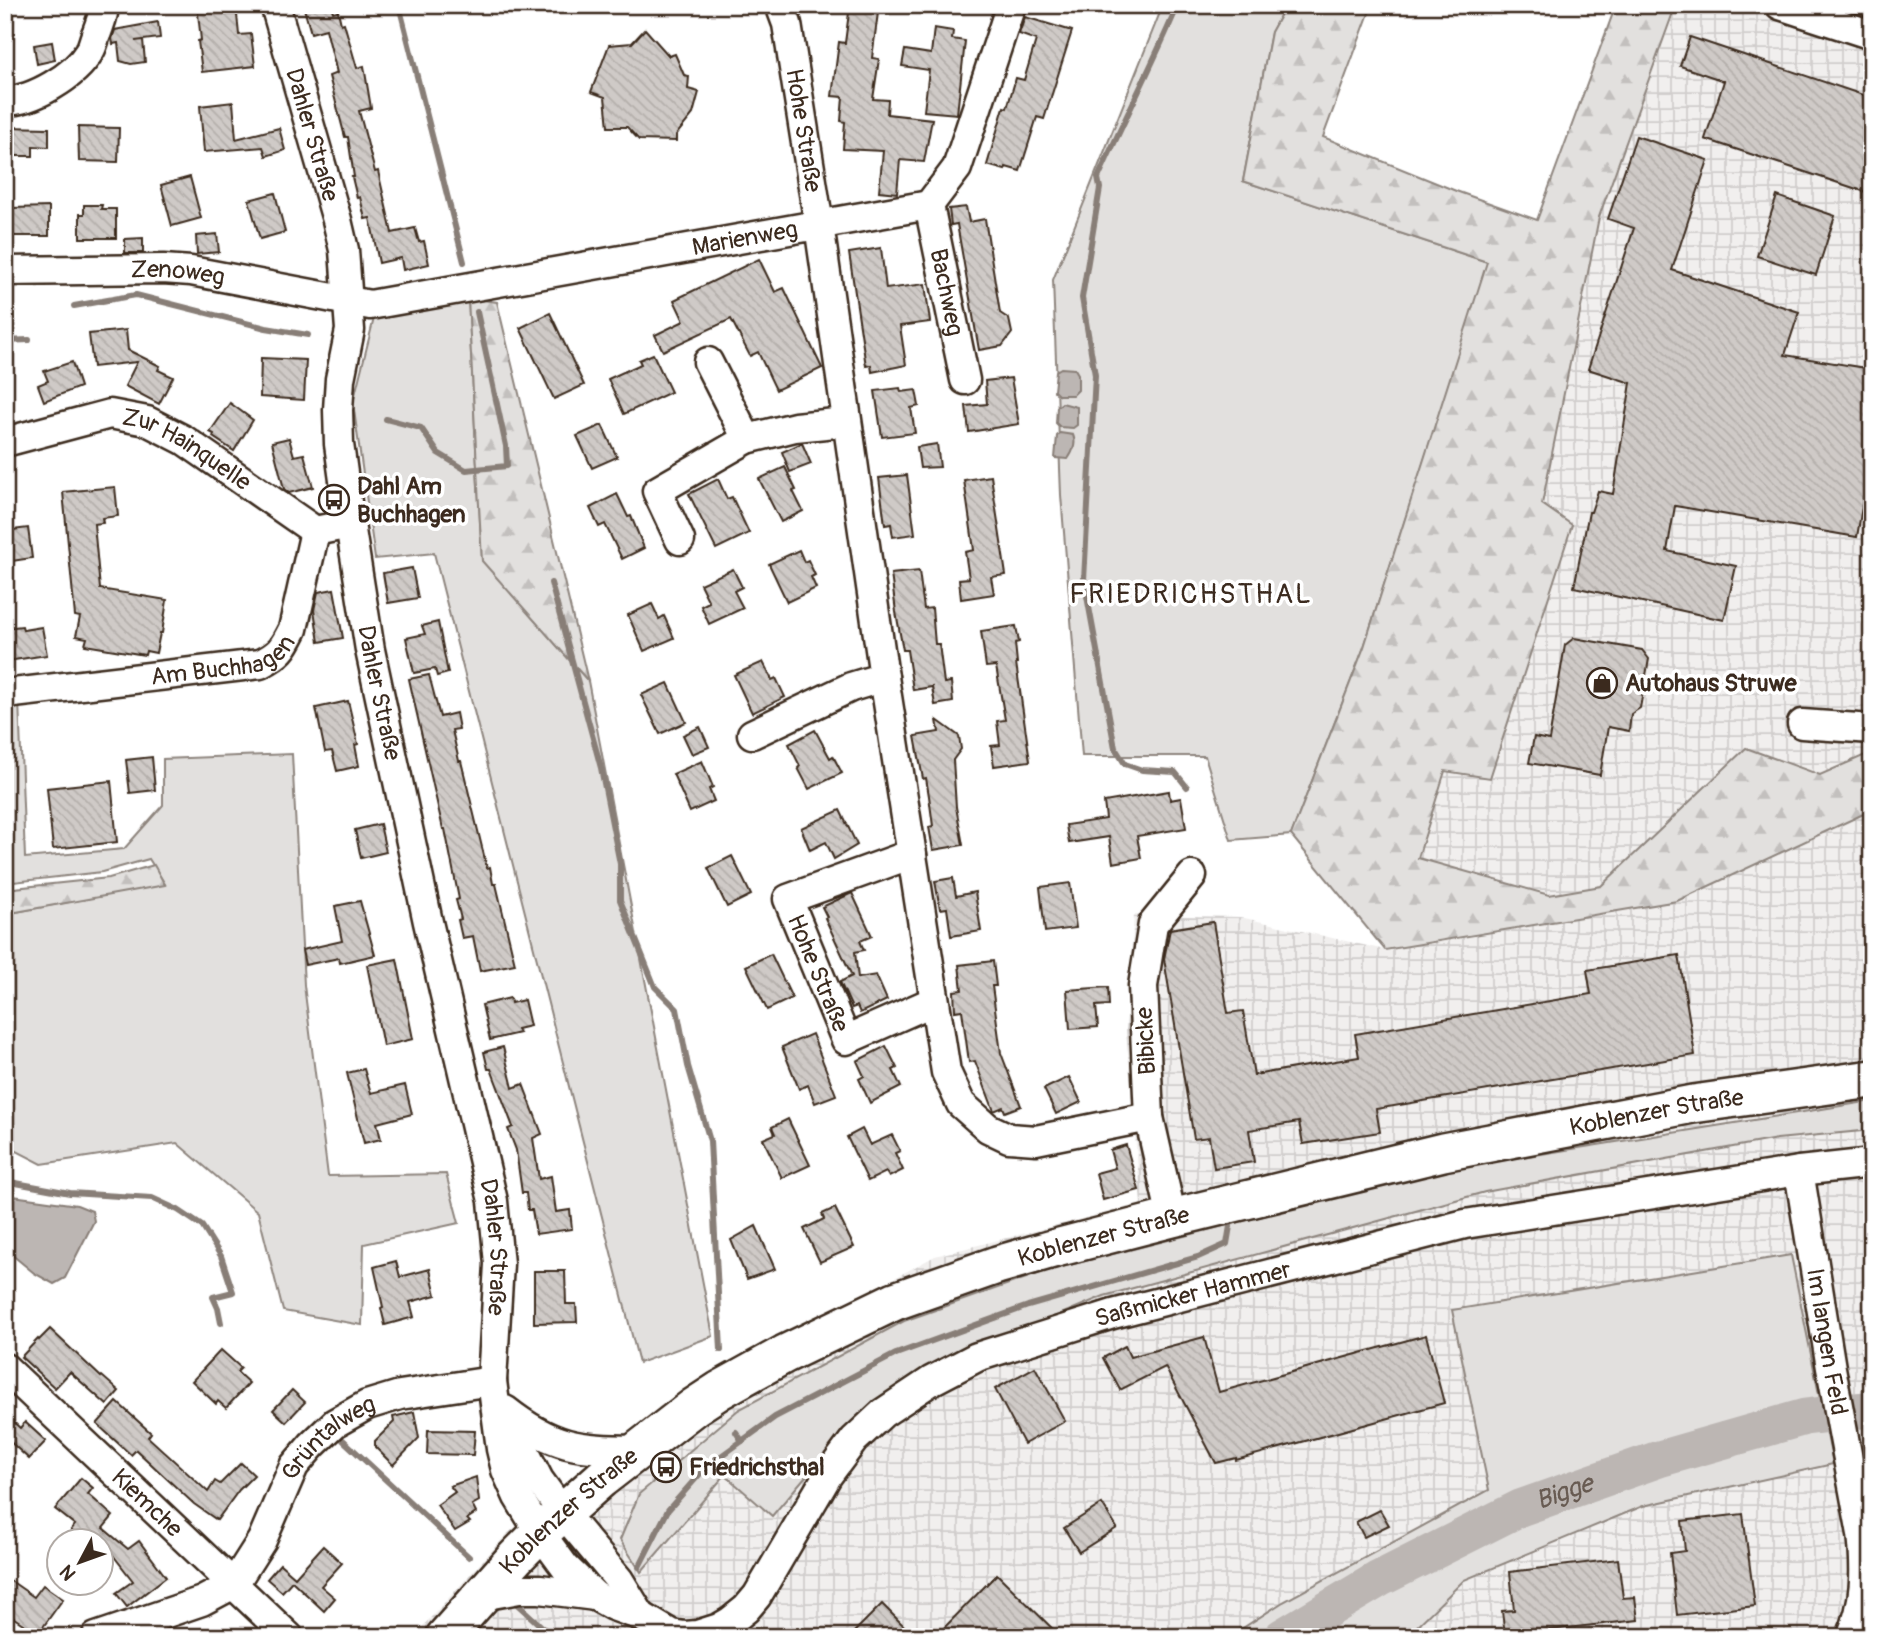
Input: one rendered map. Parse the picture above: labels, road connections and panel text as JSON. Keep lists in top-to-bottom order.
{
  "streets": {
    "main road": ["Koblenzer Straße"],
    "street": [
      "Hohe Straße",
      "Dahler Straße",
      "Marienweg",
      "Zenoweg",
      "Bachweg",
      "Zur Hainquelle",
      "Am Buchhagen",
      "Bibicke",
      "Saßmicker Hammer",
      "Im langen Feld",
      "Grüntalweg",
      "Kiemche"
    ]
  },
  "crossings": [
    ["Hohe Straße", "Marienweg"],
    ["Hohe Straße", "Bibicke"],
    ["Dahler Straße", "Marienweg"],
    ["Dahler Straße", "Zenoweg"],
    ["Dahler Straße", "Koblenzer Straße"],
    ["Dahler Straße", "Saßmicker Hammer"],
    ["Dahler Straße", "Grüntalweg"],
    ["Marienweg", "Zenoweg"],
    ["Marienweg", "Bachweg"],
    ["Zur Hainquelle", "Am Buchhagen"],
    ["Bibicke", "Koblenzer Straße"],
    ["Koblenzer Straße", "Saßmicker Hammer"],
    ["Saßmicker Hammer", "Im langen Feld"],
    ["Grüntalweg", "Kiemche"]
  ],
  "districts": ["FRIEDRICHSTHAL"],
  "water": ["Bigge"],
  "places": {
    "bus stop": ["Dahl Am Buchhagen", "Friedrichsthal"],
    "shop": ["Autohaus Struwe"]
  },
  "north": "bottom left"
}
